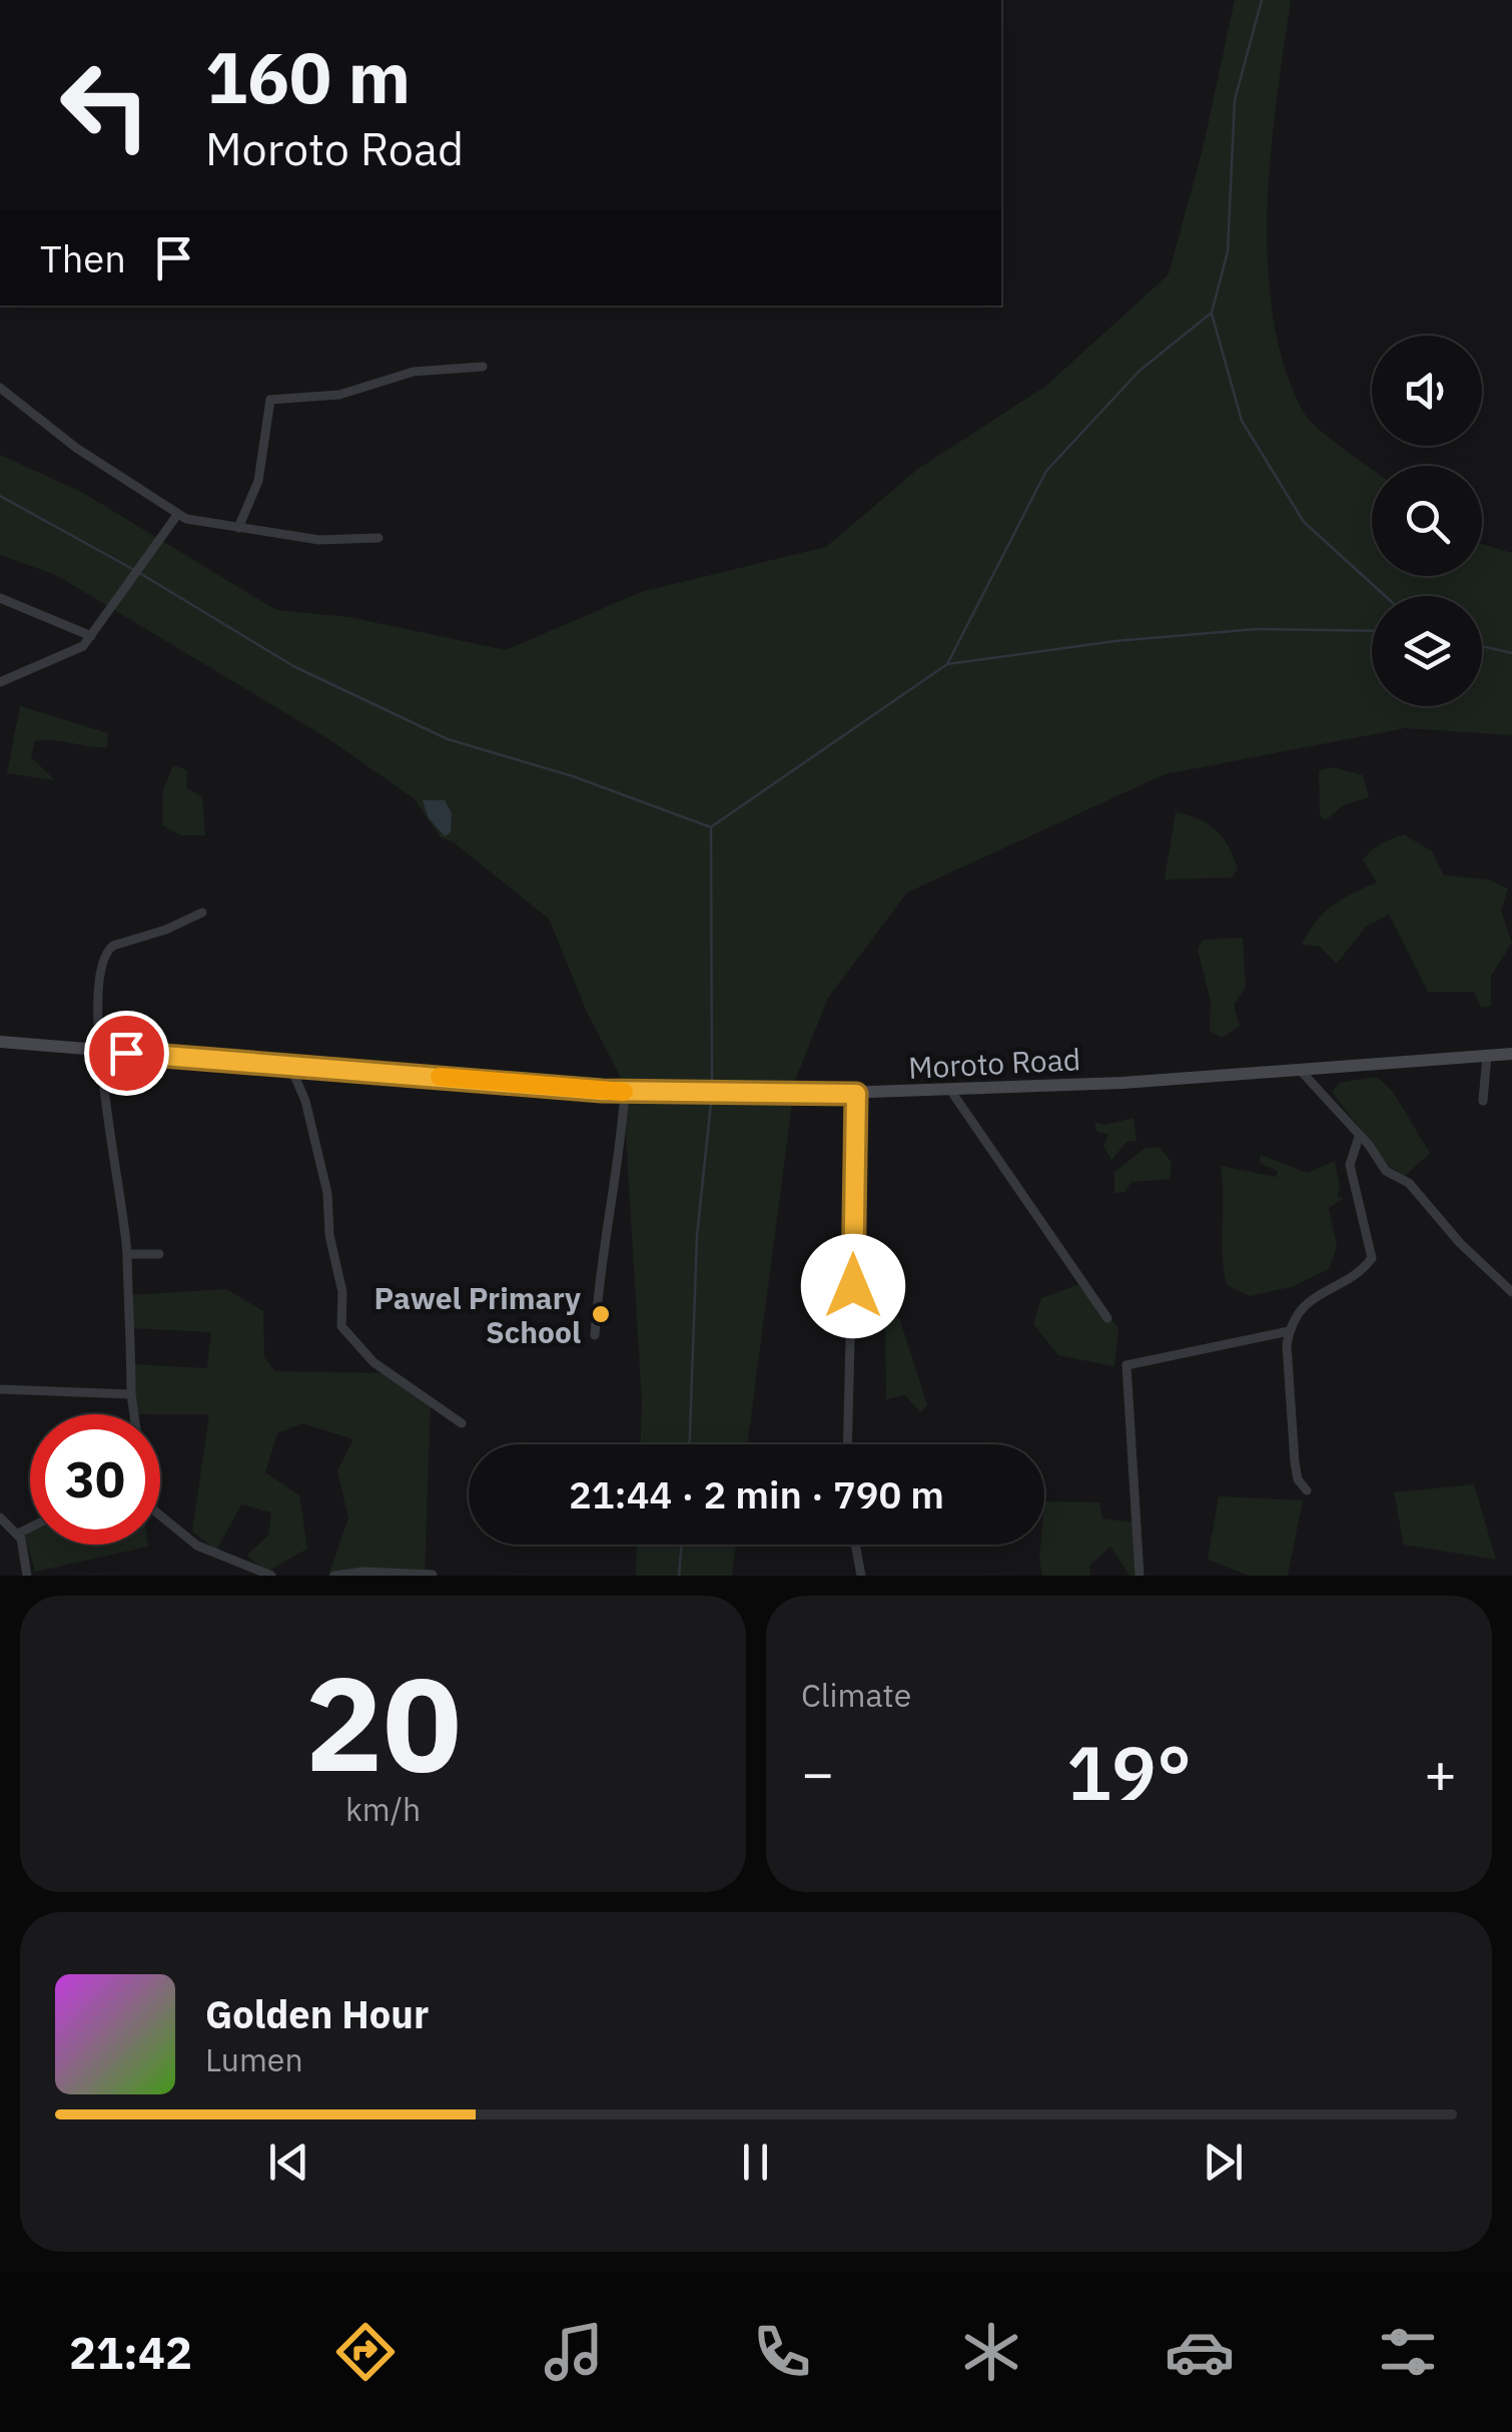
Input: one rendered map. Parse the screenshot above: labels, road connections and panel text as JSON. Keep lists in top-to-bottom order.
{
  "streets": {
    "main road": ["Moroto Road"]
  },
  "places": ["Pawel Primary School"],
  "page": {
    "turn": ["160 m", "Moroto Road"],
    "then": "Then",
    "limit": "30",
    "trip": "21:44 · 2 min · 790 m",
    "tile": [
      ["20", "km/h"],
      "Climate"
    ],
    "heat": ["−", "19°", "+"],
    "song": ["Golden Hour", "Lumen"],
    "tabs": "21:42"
  }
}
